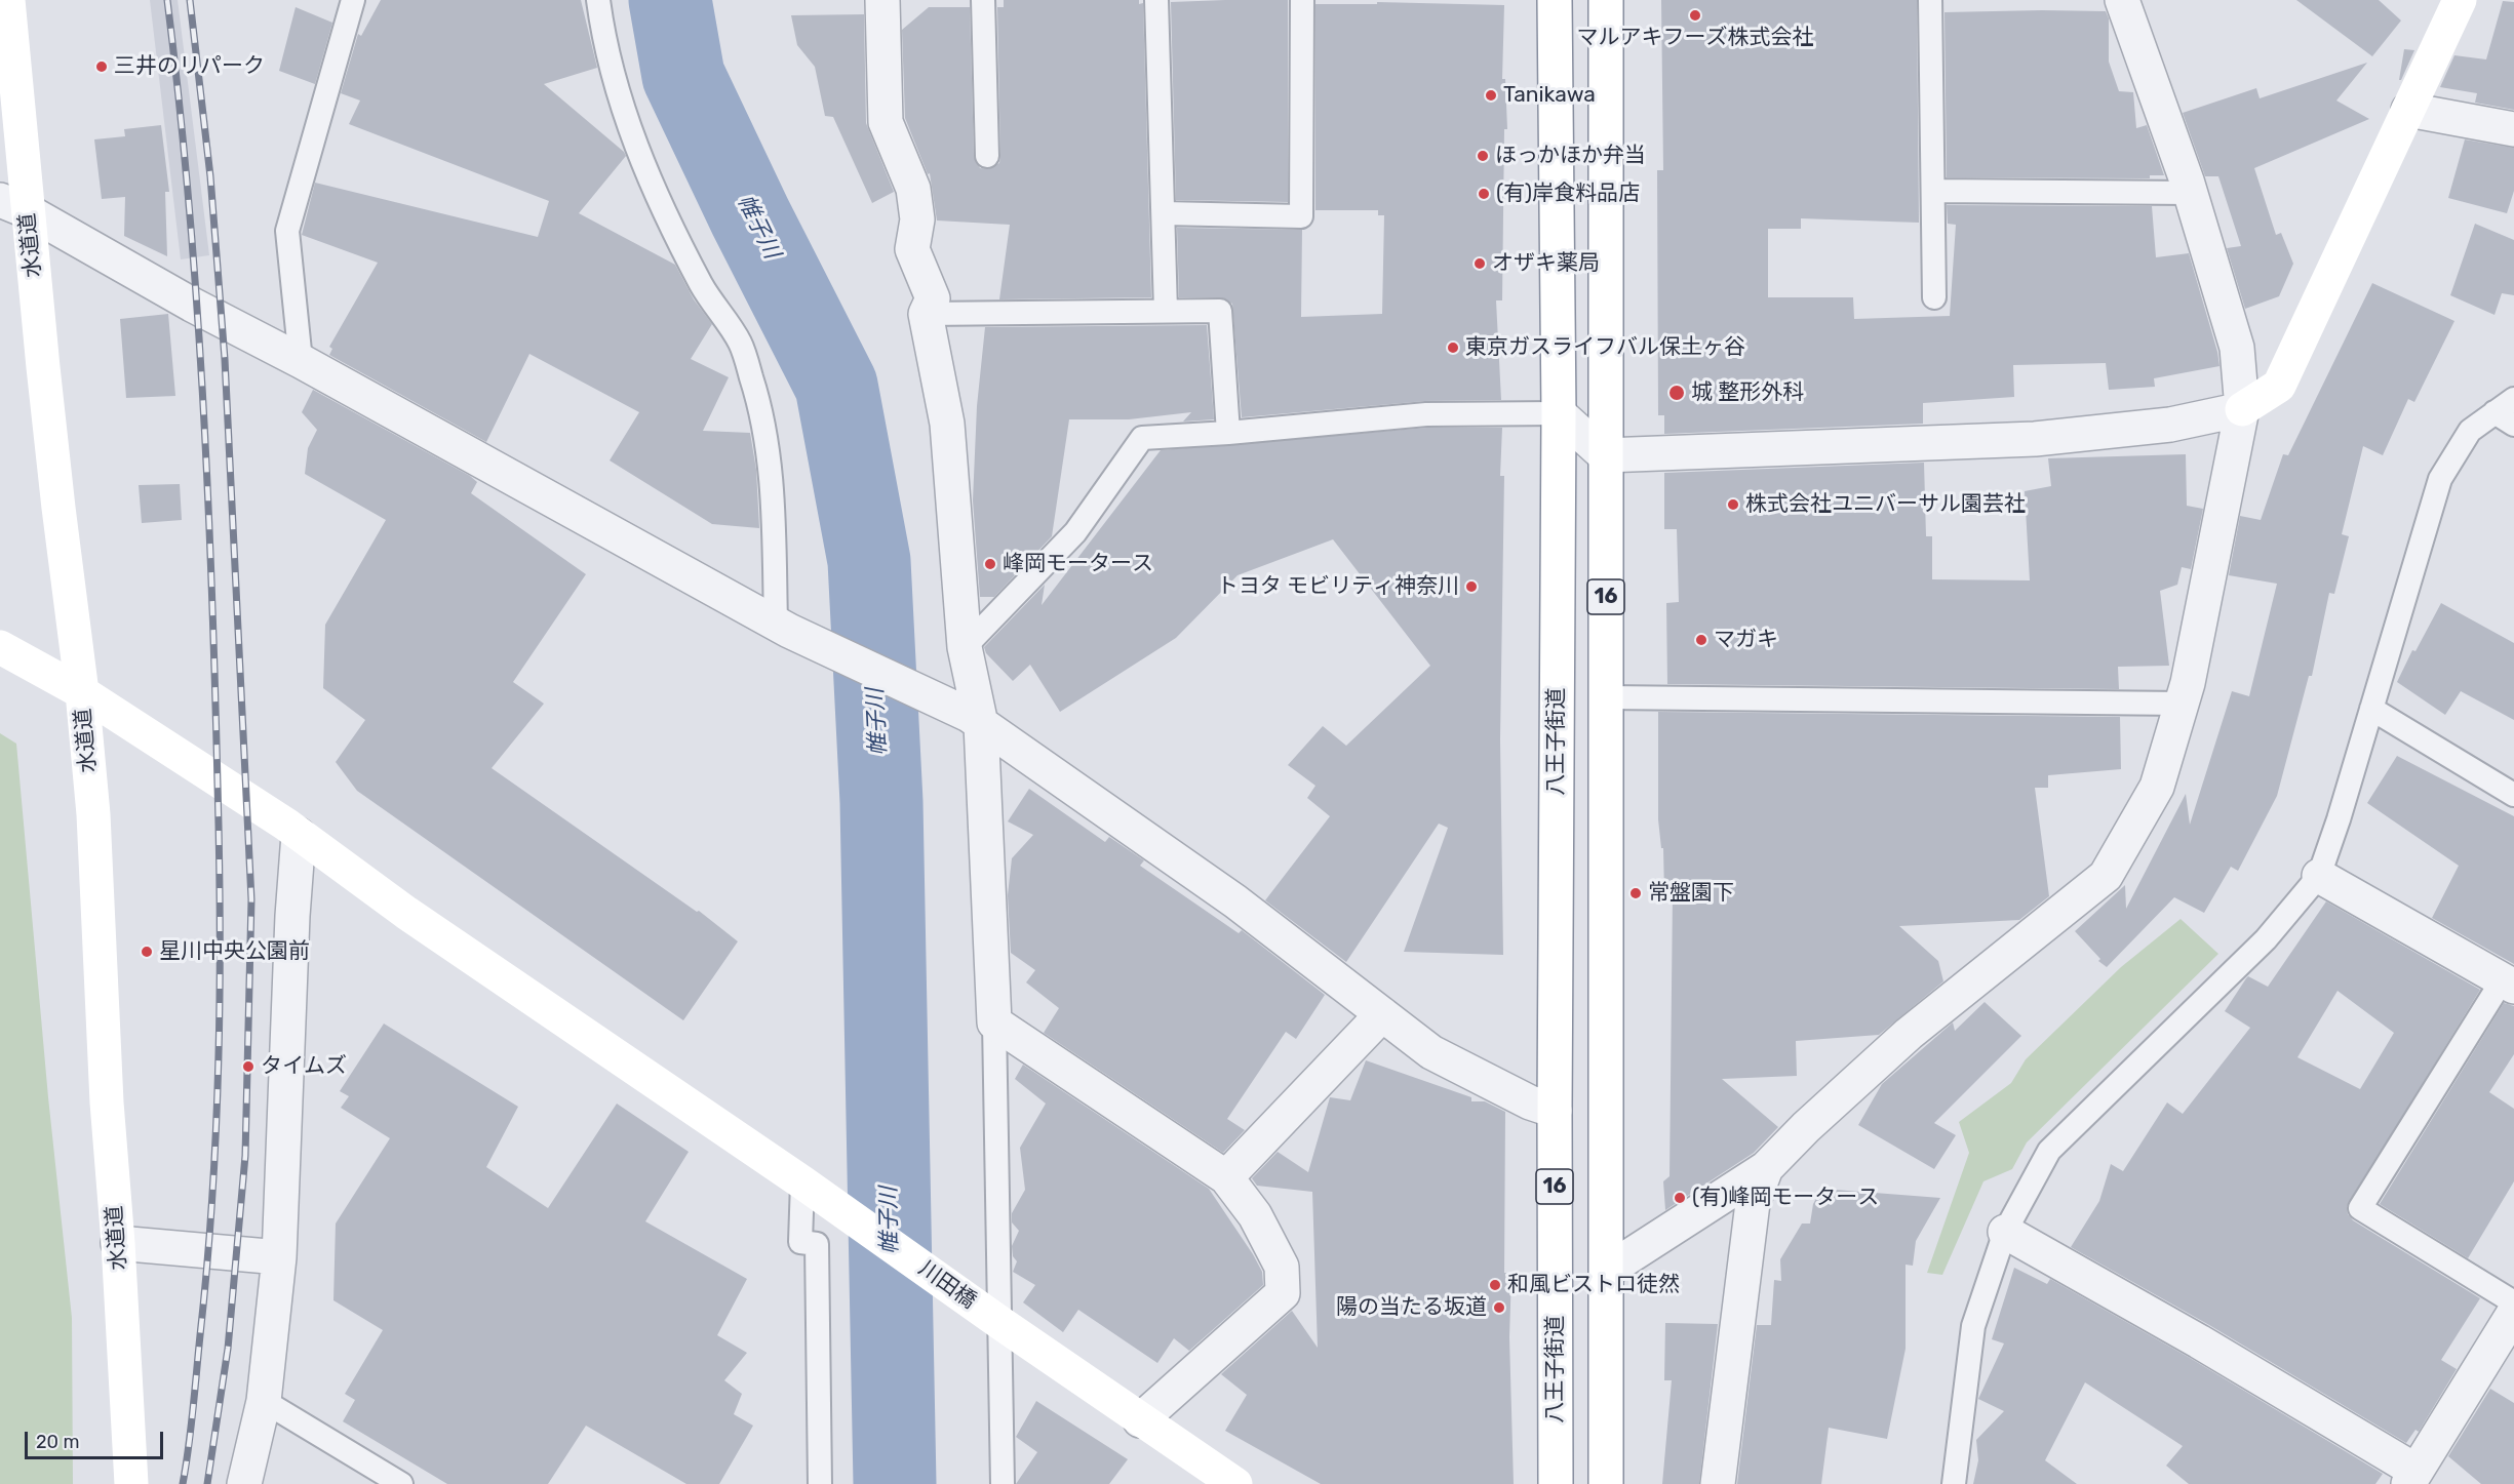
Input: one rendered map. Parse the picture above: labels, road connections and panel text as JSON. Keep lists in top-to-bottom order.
{
  "streets": {
    "main road": [
      "水道道",
      "16",
      "八王子街道",
      "川田橋"
    ]
  },
  "crossings": [
    ["水道道", "川田橋"]
  ],
  "water": ["帷子川"],
  "places": [
    "マルアキフーズ株式会社",
    "三井のリパーク",
    "Tanikawa",
    "ほっかほか弁当",
    "(有)岸食料品店",
    "オザキ薬局",
    "東京ガスライフバル保土ヶ谷",
    "城 整形外科",
    "株式会社ユニバーサル園芸社",
    "峰岡モータース",
    "トヨタ モビリティ神奈川",
    "マガキ",
    "常盤園下",
    "星川中央公園前",
    "タイムズ",
    "(有)峰岡モータース",
    "和風ビストロ徒然",
    "陽の当たる坂道"
  ],
  "scale_bar": "20 m"
}
